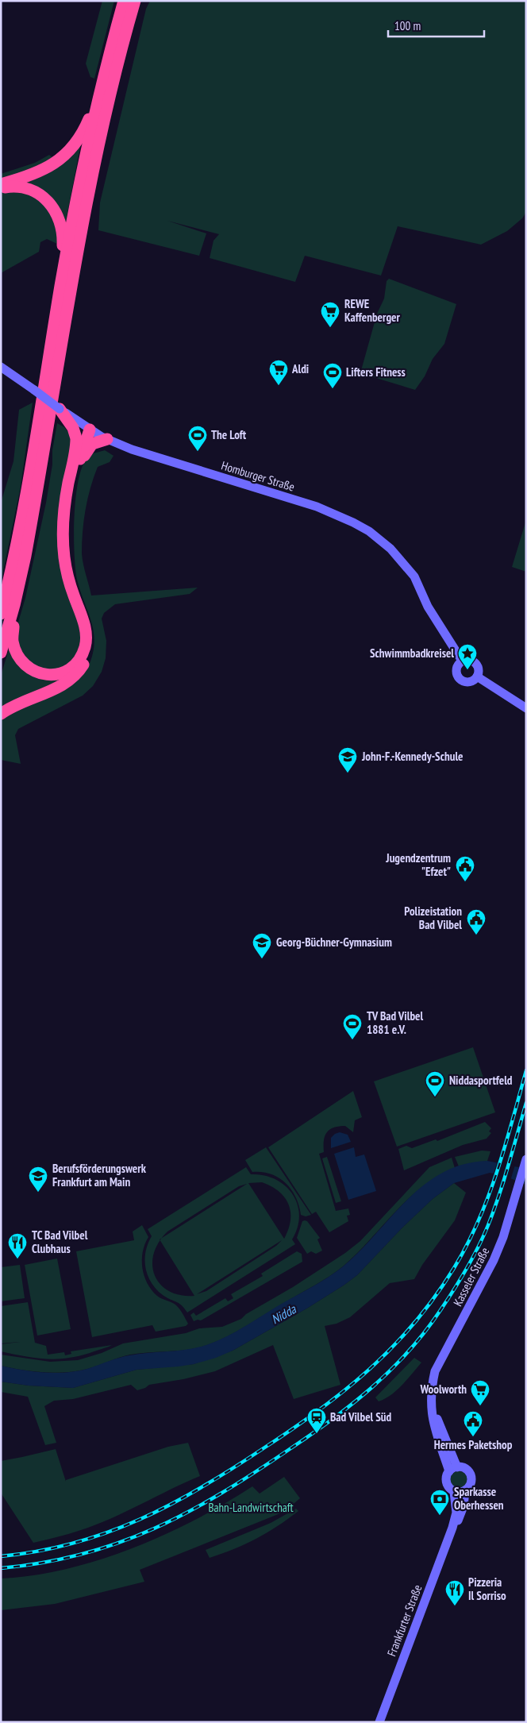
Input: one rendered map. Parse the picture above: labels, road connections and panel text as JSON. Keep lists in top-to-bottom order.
{
  "streets": {
    "street": ["Homburger Straße", "Kasseler Straße", "Frankfurter Straße"]
  },
  "crossings": [
    ["Kasseler Straße", "Frankfurter Straße"]
  ],
  "water": ["Nidda"],
  "parks": ["Bahn-Landwirtschaft"],
  "places": {
    "supermarket": ["REWE Kaffenberger", "Aldi", "Woolworth"],
    "sports": [
      "Lifters Fitness",
      "The Loft",
      "TV Bad Vilbel 1881 e.V.",
      "Niddasportfeld"
    ],
    "place": ["Schwimmbadkreisel"],
    "school or university": ["John-F.-Kennedy-Schule", "Georg-Büchner-Gymnasium", "Berufsförderungswerk Frankfurt am Main"],
    "public building": ["Jugendzentrum \"Efzet\"", "Polizeistation Bad Vilbel", "Hermes Paketshop"],
    "restaurant": ["TC Bad Vilbel Clubhaus", "Pizzeria Il Sorriso"],
    "station": ["Bad Vilbel Süd"],
    "bank": ["Sparkasse Oberhessen"]
  },
  "scale_bar": "100 m"
}
